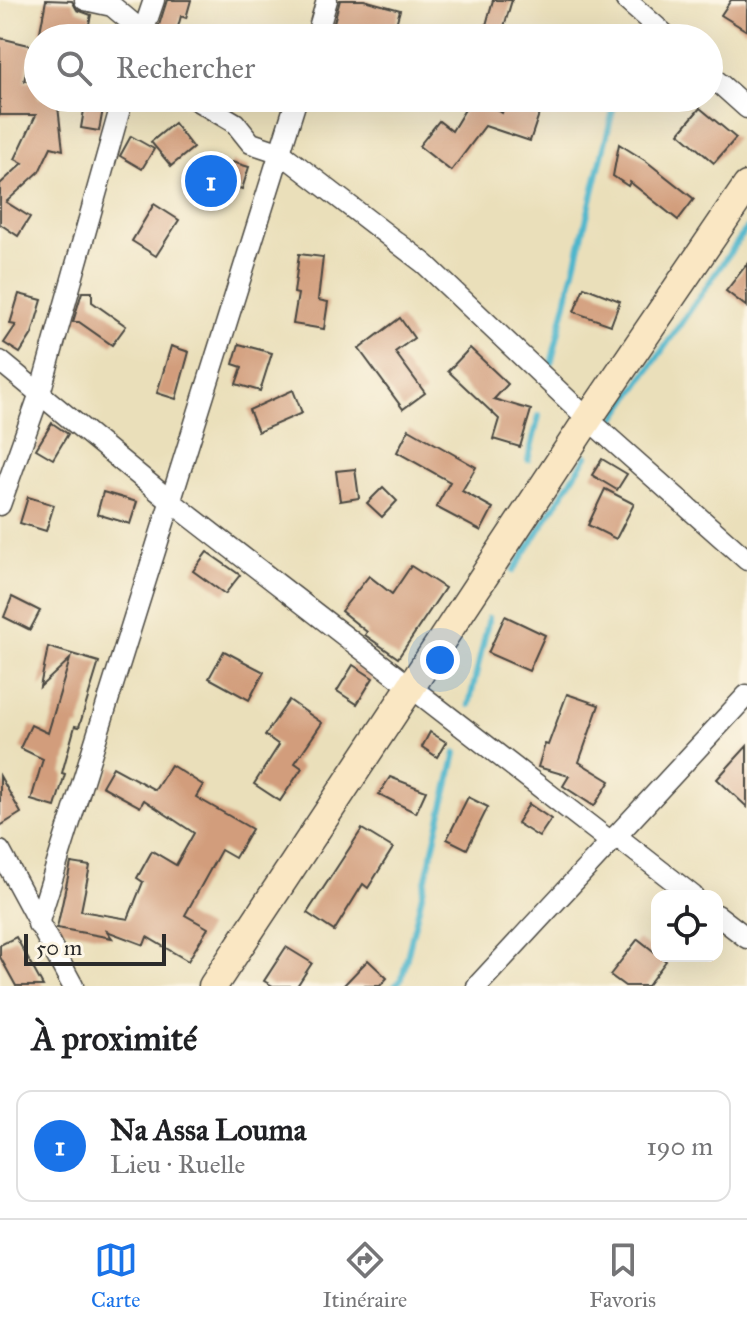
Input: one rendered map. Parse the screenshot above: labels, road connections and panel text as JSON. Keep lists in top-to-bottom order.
{
  "scale_bar": "50 m",
  "page": {
    "search": "Rechercher",
    "pins": "1",
    "scale": "50 m",
    "heading": "À proximité",
    "list": [
      {
        "mark": "1",
        "name": "Na Assa Louma",
        "note": "Lieu · Ruelle",
        "value": "190 m"
      }
    ],
    "nav": ["Carte", "Itinéraire", "Favoris"]
  }
}
